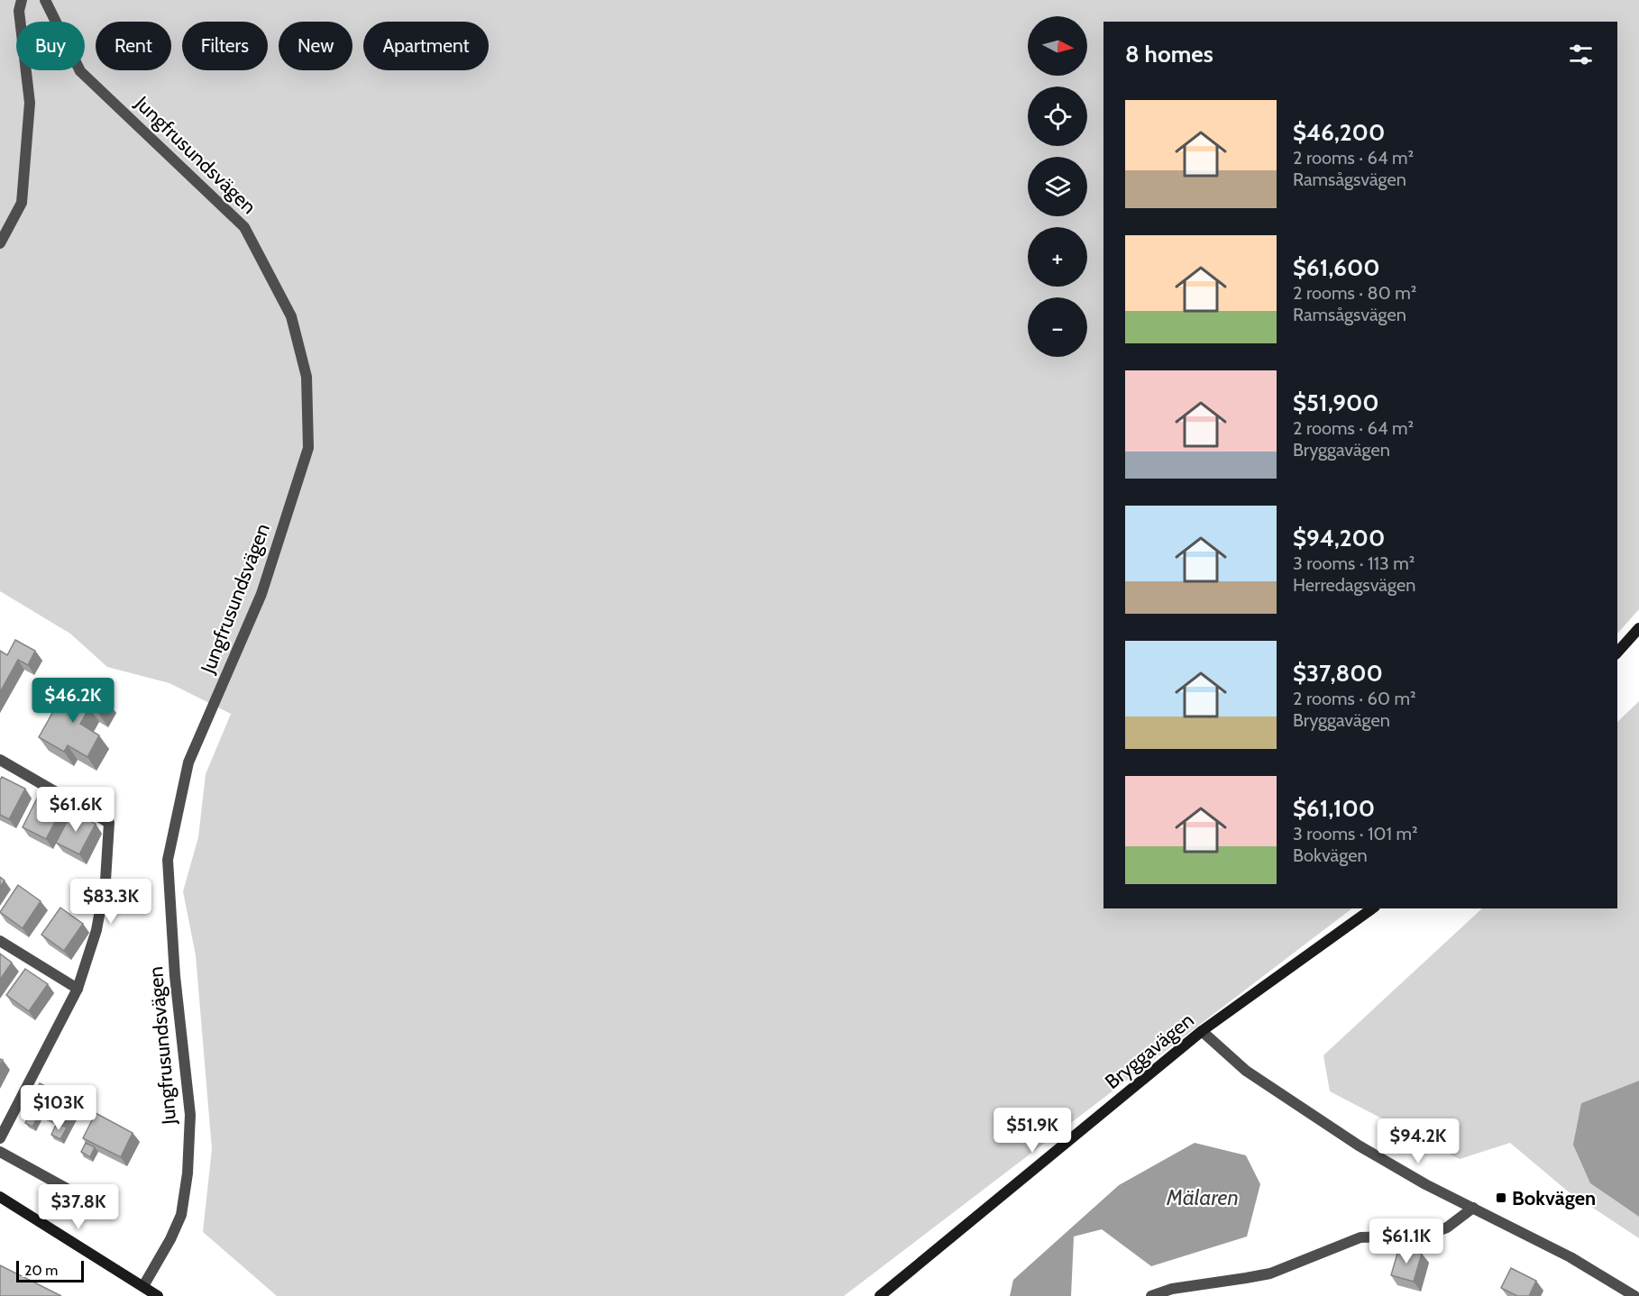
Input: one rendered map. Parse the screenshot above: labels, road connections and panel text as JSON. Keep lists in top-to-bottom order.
{
  "streets": {
    "main road": ["Bryggavägen"],
    "street": ["Jungfrusundsvägen"]
  },
  "water": ["Mälaren"],
  "places": {
    "transit": ["Bokvägen"]
  },
  "scale_bar": "20 m",
  "north": "right",
  "page": {
    "map_buttons": ["+", "−"],
    "chip": [
      "Buy",
      "Rent",
      "Filters",
      "New",
      "Apartment"
    ],
    "heading": "8 homes",
    "list": [
      {
        "name": "$46,200",
        "note": "2 rooms · 64 m² · Ramsågsvägen"
      },
      {
        "name": "$61,600",
        "note": "2 rooms · 80 m² · Ramsågsvägen"
      },
      {
        "name": "$51,900",
        "note": "2 rooms · 64 m² · Bryggavägen"
      },
      {
        "name": "$94,200",
        "note": "3 rooms · 113 m² · Herredagsvägen"
      },
      {
        "name": "$37,800",
        "note": "2 rooms · 60 m² · Bryggavägen"
      },
      {
        "name": "$61,100",
        "note": "3 rooms · 101 m² · Bokvägen"
      }
    ],
    "price": [
      "$46.2K",
      "$61.6K",
      "$83.3K",
      "$103K",
      "$51.9K",
      "$94.2K",
      "$37.8K",
      "$61.1K"
    ],
    "scale": "20 m"
  }
}
